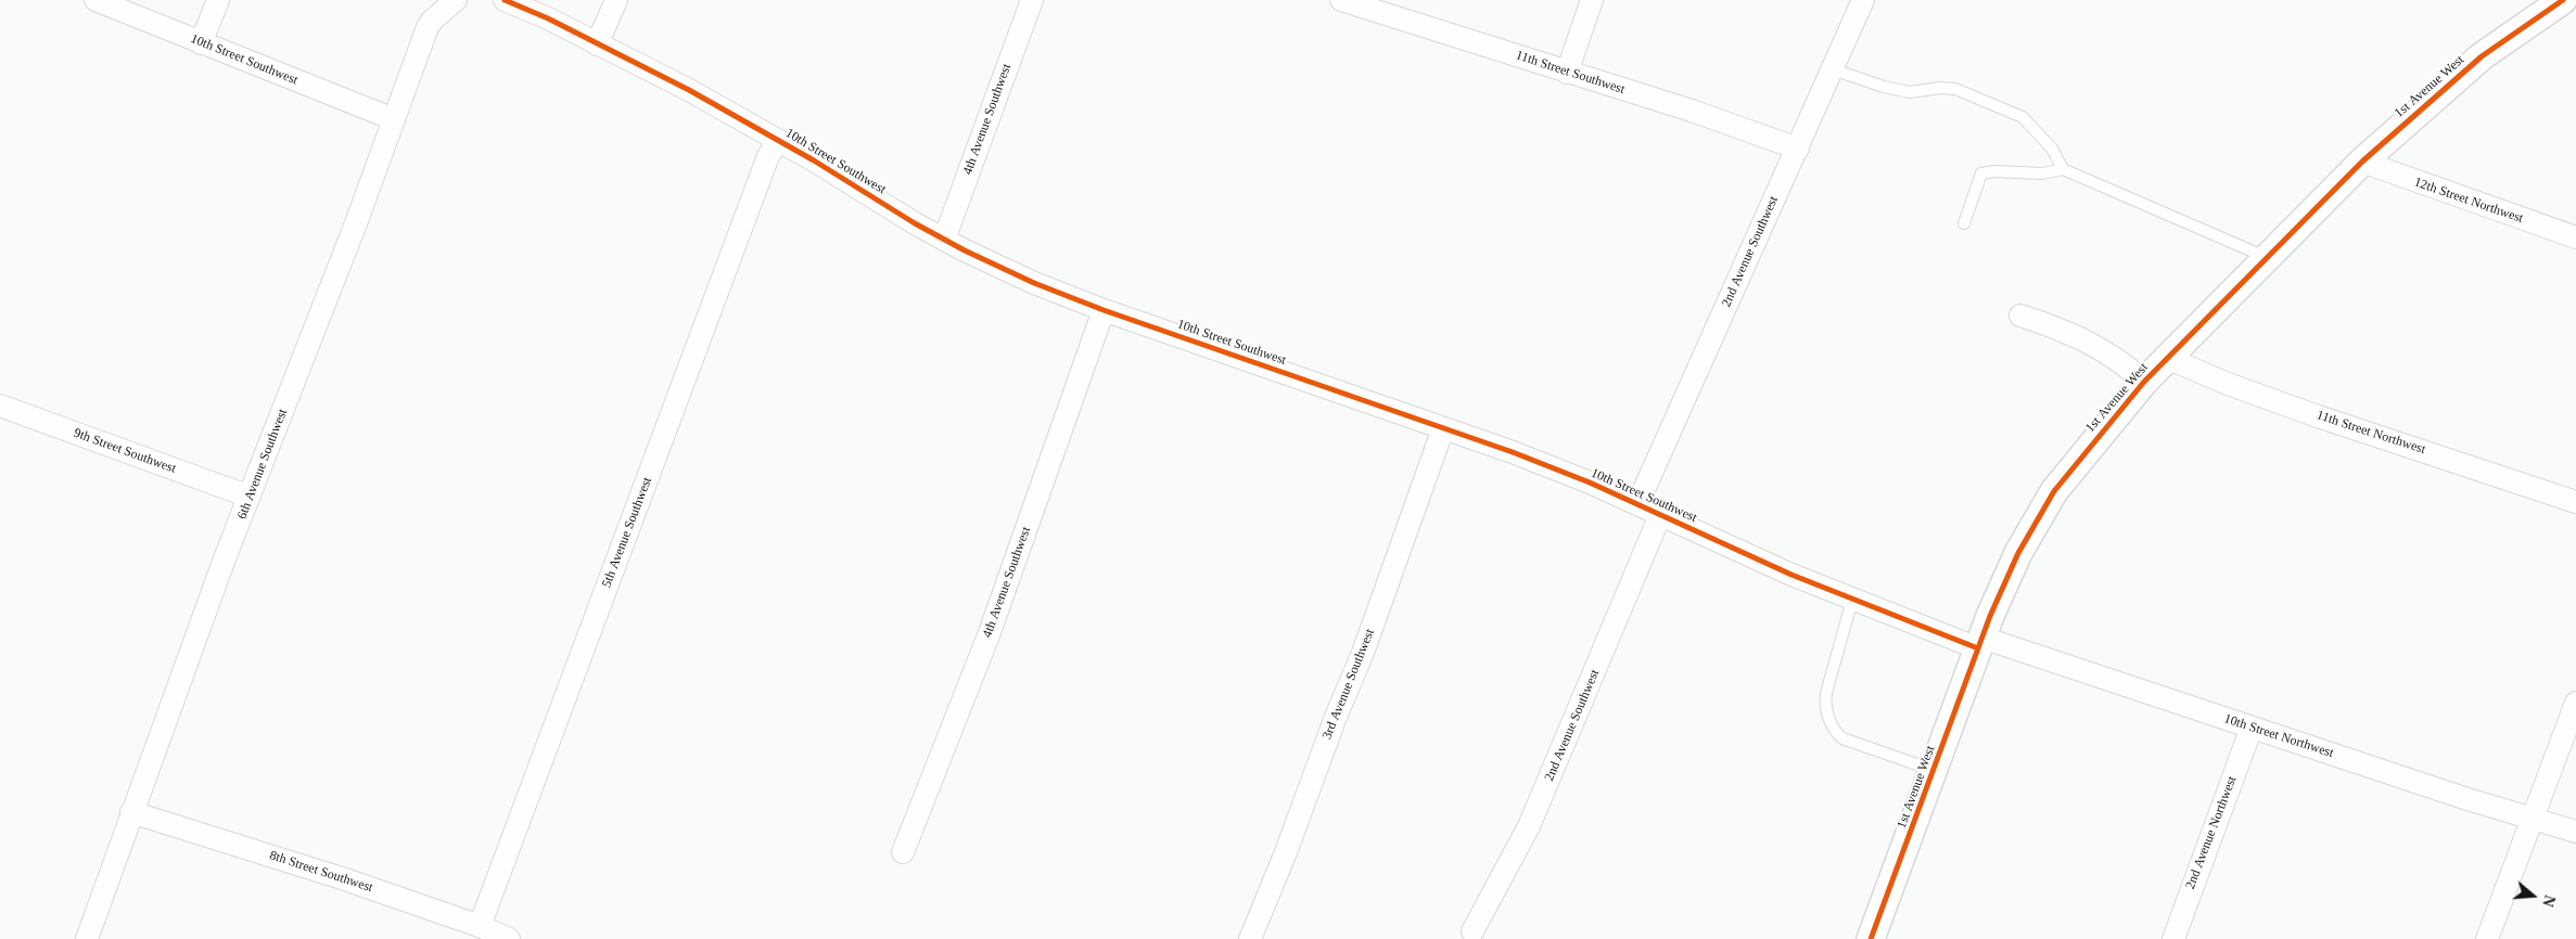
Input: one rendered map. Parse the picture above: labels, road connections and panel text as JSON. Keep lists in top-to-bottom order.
{
  "streets": {
    "street": [
      "10th Street Southwest",
      "11th Street Southwest",
      "1st Avenue West",
      "4th Avenue Southwest",
      "12th Street Northwest",
      "2nd Avenue Southwest",
      "11th Street Northwest",
      "9th Street Southwest",
      "6th Avenue Southwest",
      "5th Avenue Southwest",
      "3rd Avenue Southwest",
      "10th Street Northwest",
      "2nd Avenue Northwest",
      "8th Street Southwest"
    ]
  },
  "crossings": [
    ["10th Street Southwest", "1st Avenue West"],
    ["10th Street Southwest", "4th Avenue Southwest"],
    ["10th Street Southwest", "2nd Avenue Southwest"],
    ["10th Street Southwest", "6th Avenue Southwest"],
    ["10th Street Southwest", "5th Avenue Southwest"],
    ["10th Street Southwest", "3rd Avenue Southwest"],
    ["10th Street Southwest", "10th Street Northwest"],
    ["11th Street Southwest", "2nd Avenue Southwest"],
    ["1st Avenue West", "12th Street Northwest"],
    ["1st Avenue West", "11th Street Northwest"],
    ["1st Avenue West", "10th Street Northwest"],
    ["9th Street Southwest", "6th Avenue Southwest"],
    ["6th Avenue Southwest", "8th Street Southwest"],
    ["5th Avenue Southwest", "8th Street Southwest"],
    ["10th Street Northwest", "2nd Avenue Northwest"]
  ],
  "north": "right"
}
